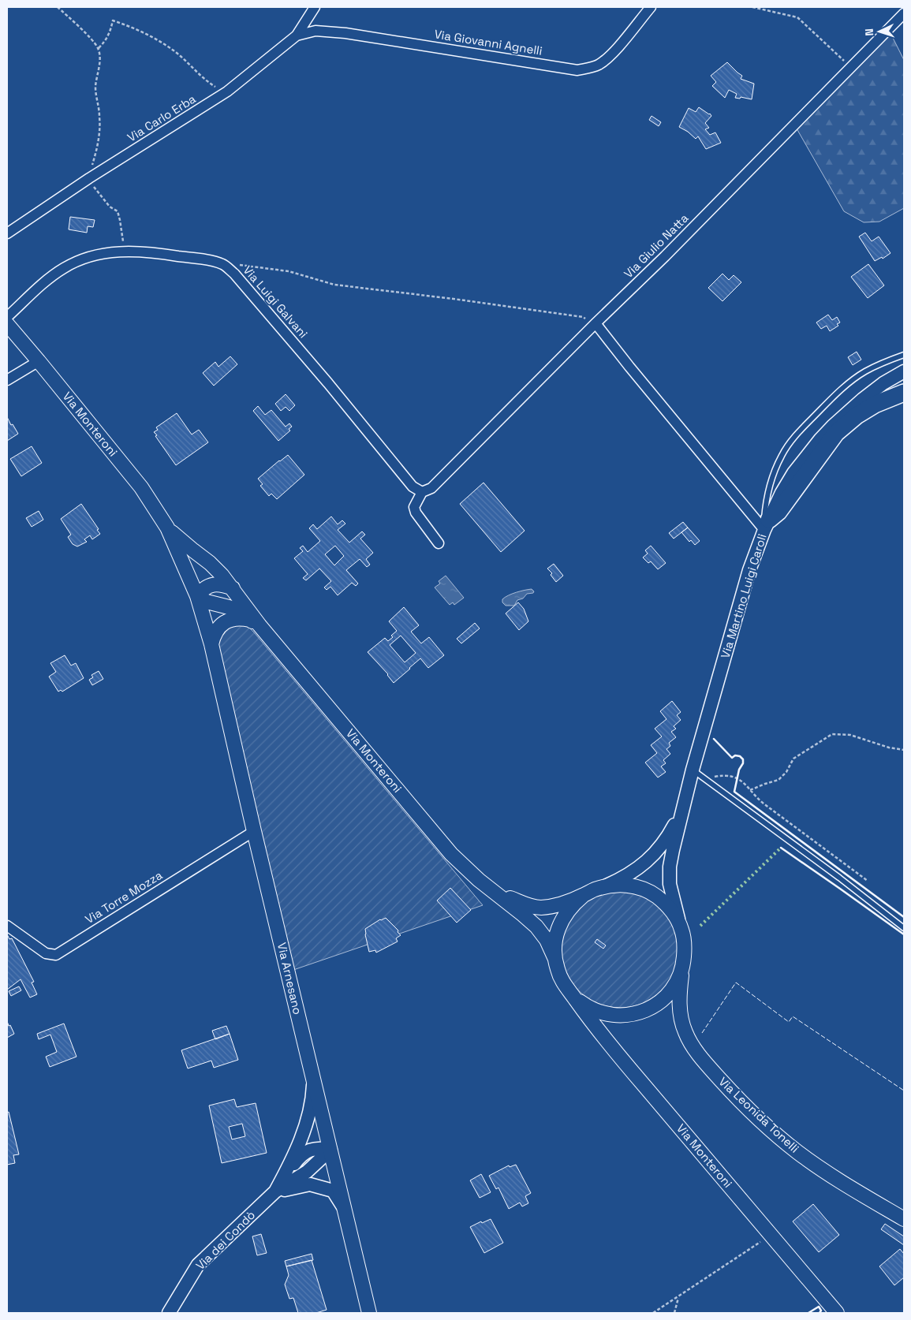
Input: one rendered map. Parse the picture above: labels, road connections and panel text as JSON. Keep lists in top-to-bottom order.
{
  "streets": {
    "main road": ["Via Monteroni", "Via Arnesano", "Via Leonida Tonelli"],
    "street": [
      "Via Giovanni Agnelli",
      "Via Carlo Erba",
      "Via Giulio Natta",
      "Via Luigi Galvani",
      "Via Martino Luigi Caroli",
      "Via Torre Mozza",
      "Via dei Condò"
    ]
  },
  "crossings": [
    ["Via Giovanni Agnelli", "Via Carlo Erba"],
    ["Via Giulio Natta", "Via Luigi Galvani"],
    ["Via Monteroni", "Via Martino Luigi Caroli"],
    ["Via Monteroni", "Via Arnesano"],
    ["Via Monteroni", "Via Leonida Tonelli"],
    ["Via Martino Luigi Caroli", "Via Leonida Tonelli"],
    ["Via Torre Mozza", "Via Arnesano"],
    ["Via Arnesano", "Via dei Condò"]
  ],
  "north": "left"
}
